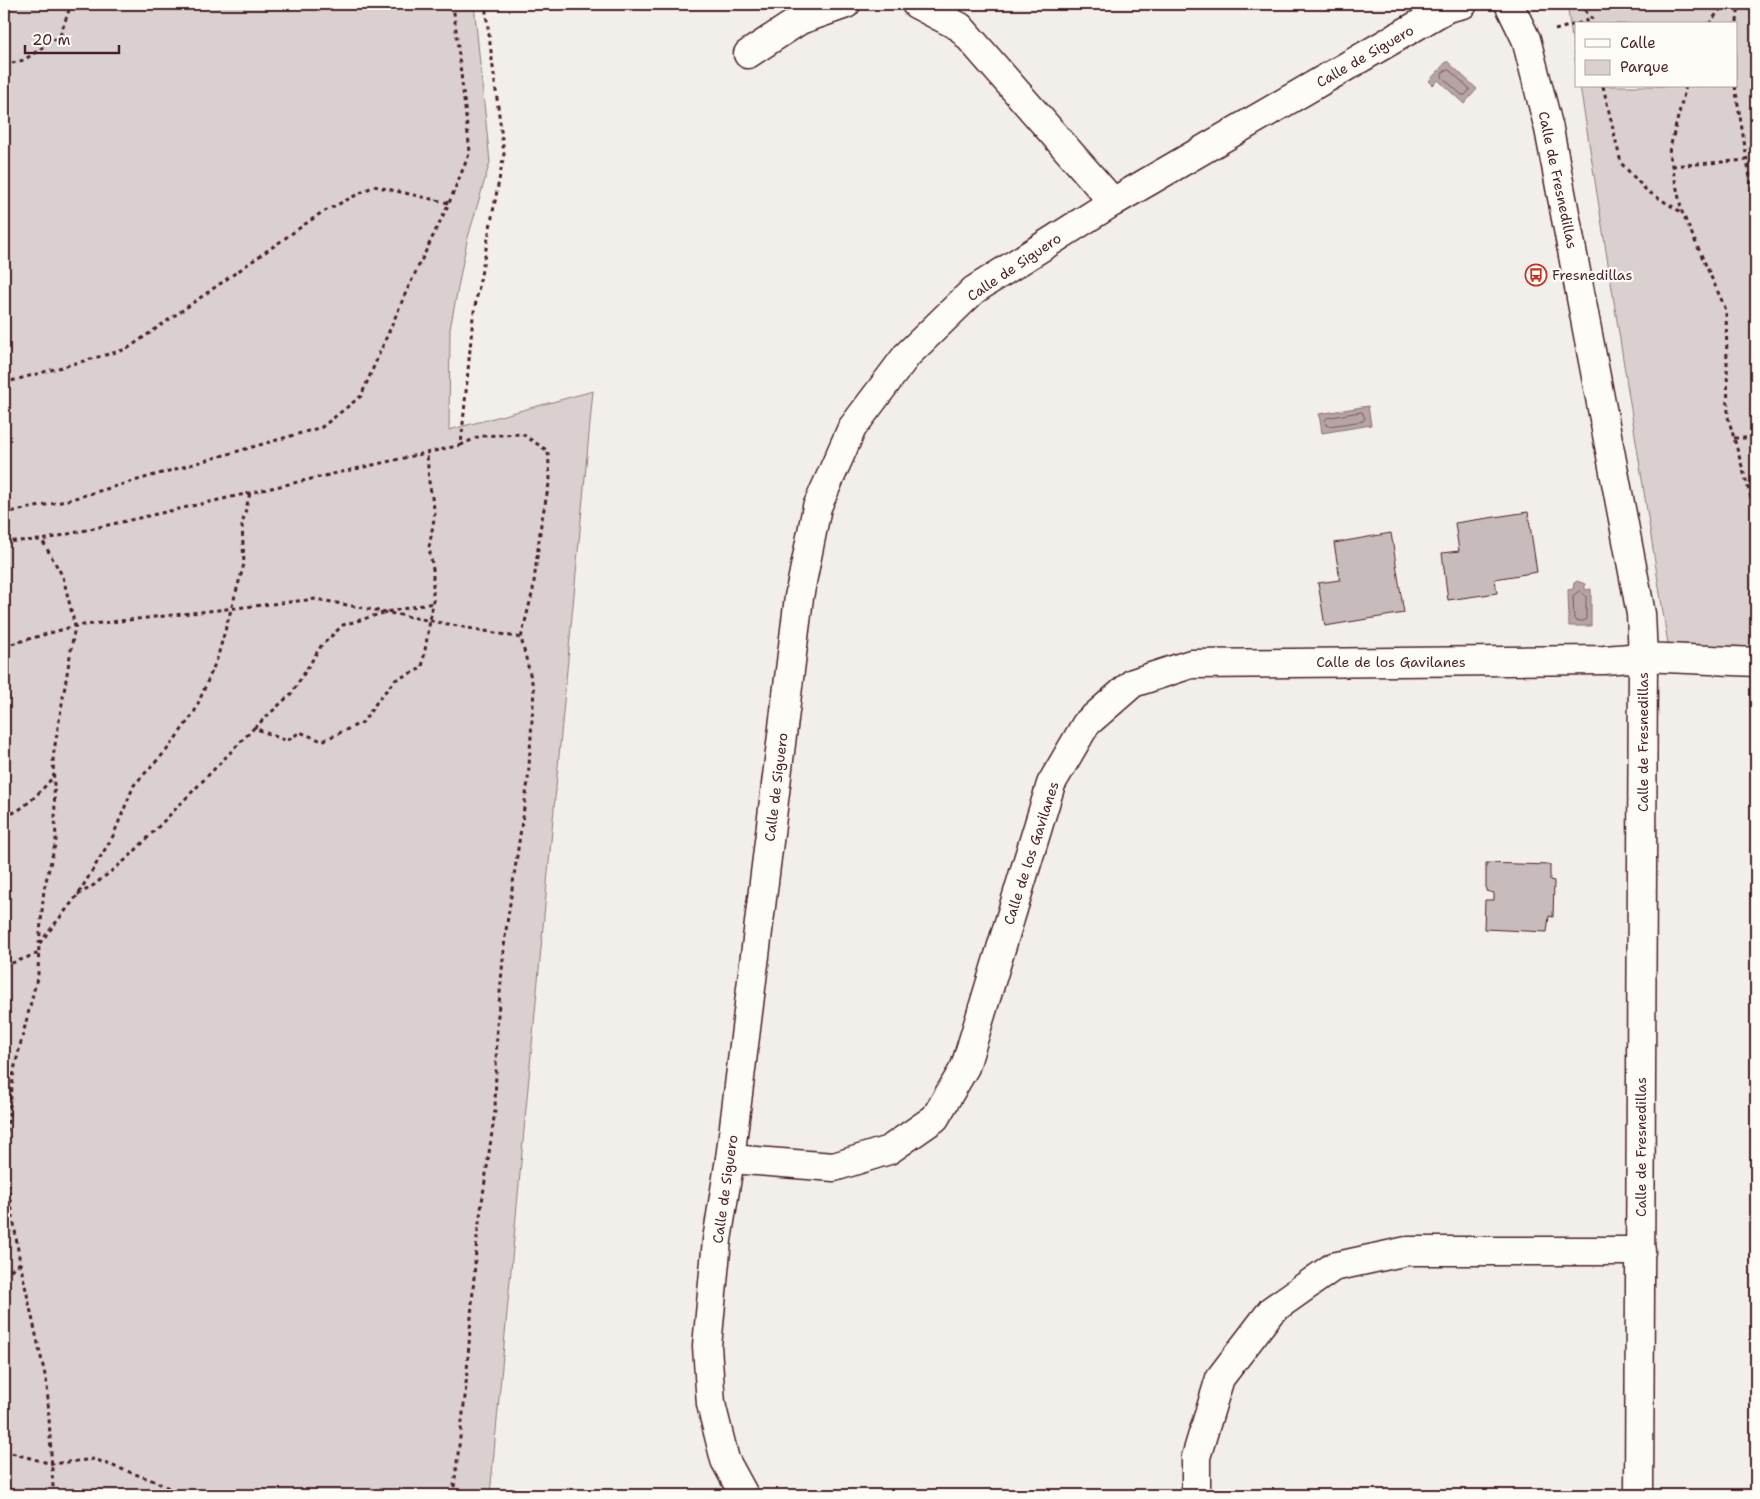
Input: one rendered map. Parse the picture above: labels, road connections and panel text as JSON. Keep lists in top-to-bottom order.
{
  "streets": {
    "street": ["Calle de Siguero", "Calle de Fresnedillas", "Calle de los Gavilanes"]
  },
  "crossings": [
    ["Calle de Siguero", "Calle de los Gavilanes"],
    ["Calle de Fresnedillas", "Calle de los Gavilanes"]
  ],
  "places": {
    "bus stop": ["Fresnedillas"]
  },
  "legend": ["Calle", "Parque"],
  "scale_bar": "20 m"
}
